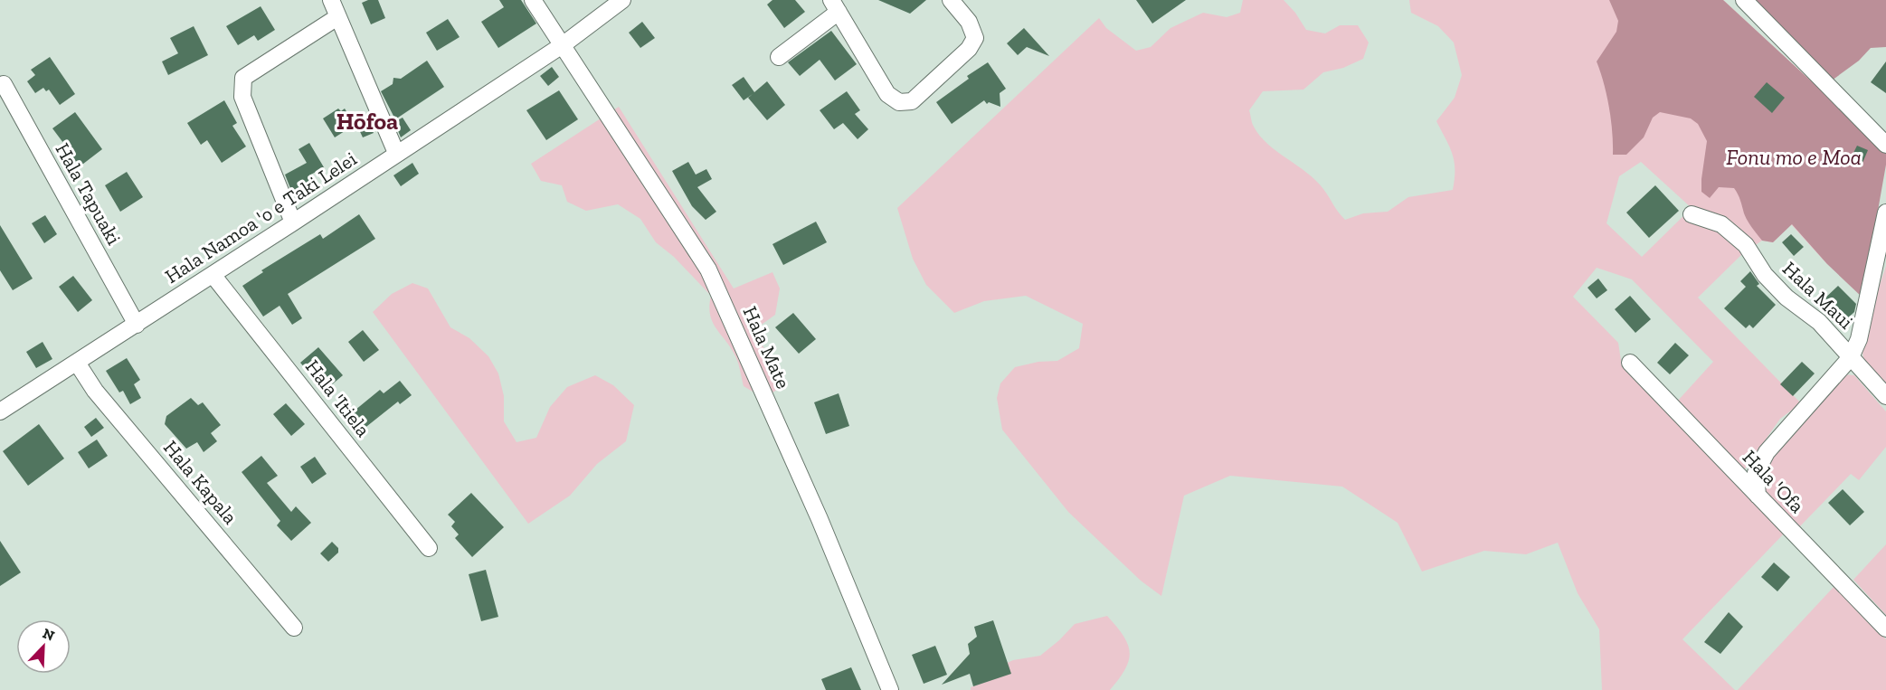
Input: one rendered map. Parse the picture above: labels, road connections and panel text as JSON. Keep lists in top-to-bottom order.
{
  "streets": {
    "street": [
      "Hala Tapuaki",
      "Hala Namoa 'o e Taki Lelei",
      "Hala Maui",
      "Hala Mate",
      "Hala 'Itiela",
      "Hala 'Ofa",
      "Hala Kapala"
    ]
  },
  "crossings": [
    ["Hala Tapuaki", "Hala Namoa 'o e Taki Lelei"],
    ["Hala Namoa 'o e Taki Lelei", "Hala Mate"],
    ["Hala Namoa 'o e Taki Lelei", "Hala 'Itiela"],
    ["Hala Namoa 'o e Taki Lelei", "Hala Kapala"]
  ],
  "districts": ["Hōfoa"],
  "water": ["Fonu mo e Moa"],
  "north": "top right"
}
